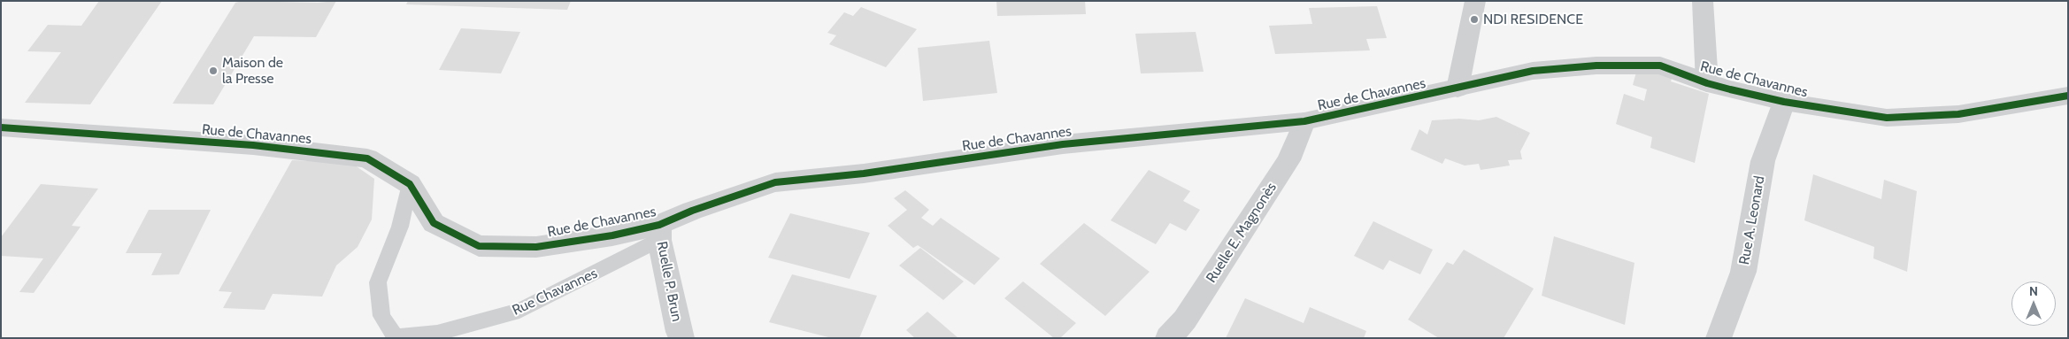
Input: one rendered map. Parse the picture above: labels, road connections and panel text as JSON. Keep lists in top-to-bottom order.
{
  "streets": {
    "street": [
      "Rue de Chavannes",
      "Rue A. Leonard",
      "Ruelle E. Magnonès",
      "Ruelle P. Brun"
    ],
    "lane": ["Rue Chavannes"]
  },
  "crossings": [
    ["Rue de Chavannes", "Rue A. Leonard"],
    ["Rue de Chavannes", "Ruelle E. Magnonès"],
    ["Rue de Chavannes", "Ruelle P. Brun"],
    ["Rue de Chavannes", "Rue Chavannes"],
    ["Ruelle P. Brun", "Rue Chavannes"]
  ],
  "places": ["NDI RESIDENCE", "Maison de la Presse"],
  "north": "top"
}
